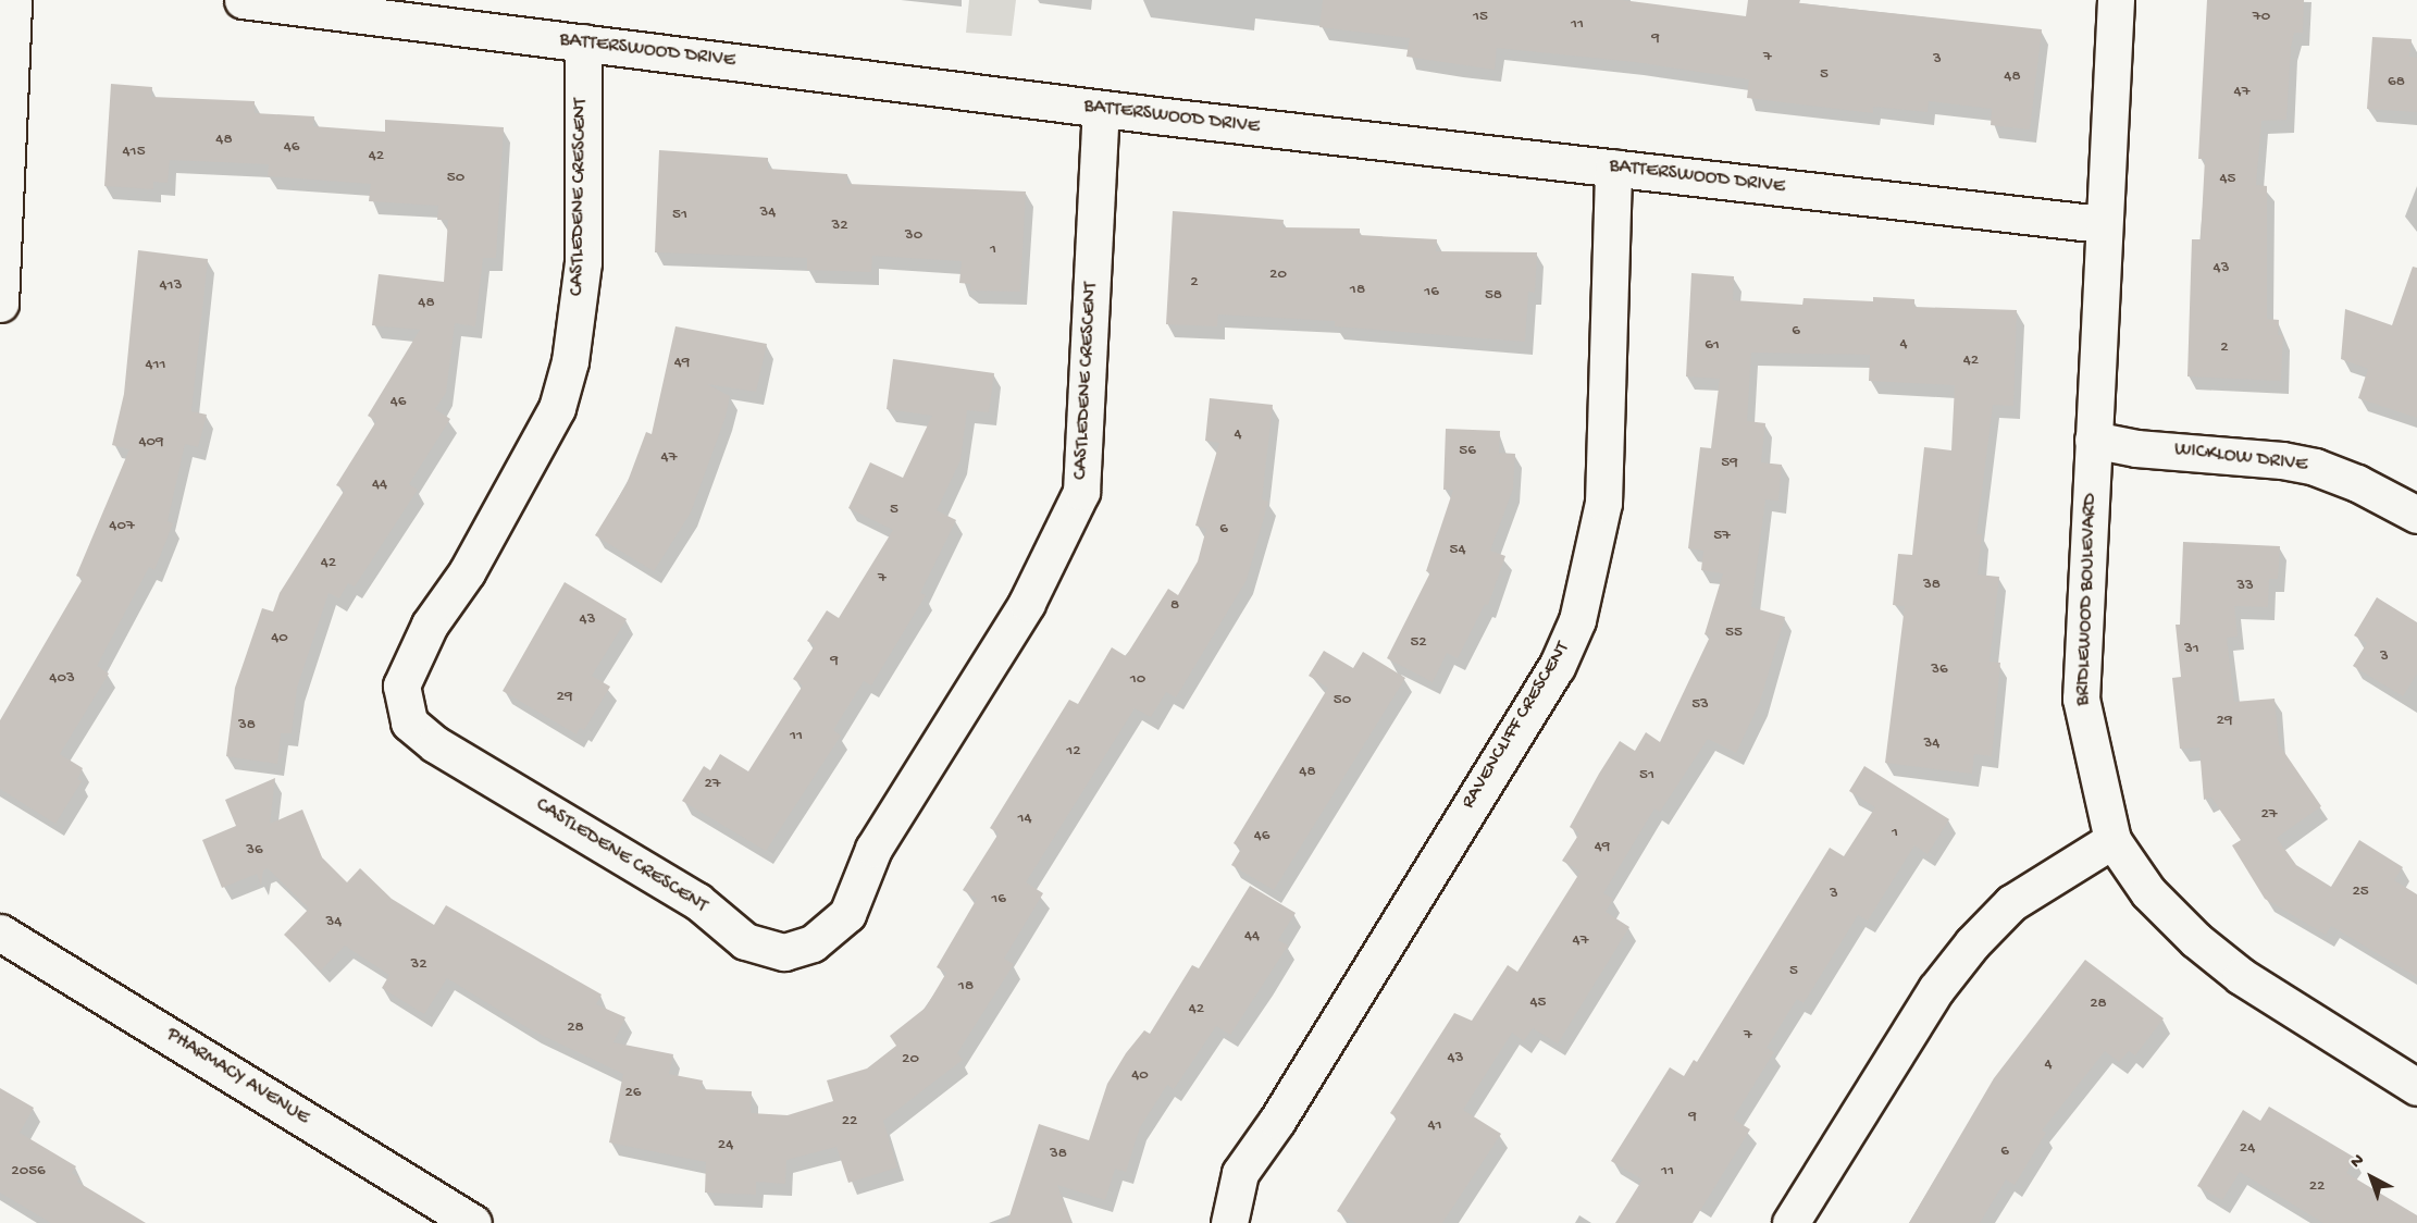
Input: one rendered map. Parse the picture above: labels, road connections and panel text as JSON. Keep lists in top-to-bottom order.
{
  "streets": {
    "street": [
      "BATTERSWOOD DRIVE",
      "CASTLEDENE CRESCENT",
      "WICKLOW DRIVE",
      "BRIDLEWOOD BOULEVARD",
      "RAVENCLIFF CRESCENT",
      "PHARMACY AVENUE"
    ]
  },
  "crossings": [
    ["BATTERSWOOD DRIVE", "CASTLEDENE CRESCENT"],
    ["BATTERSWOOD DRIVE", "BRIDLEWOOD BOULEVARD"],
    ["BATTERSWOOD DRIVE", "RAVENCLIFF CRESCENT"],
    ["WICKLOW DRIVE", "BRIDLEWOOD BOULEVARD"]
  ],
  "house_numbers": [
    "15",
    "70",
    "11",
    "9",
    "7",
    "3",
    "5",
    "48",
    "68",
    "47",
    "48",
    "46",
    "415",
    "42",
    "50",
    "45",
    "34",
    "51",
    "32",
    "30",
    "1",
    "43",
    "20",
    "2",
    "413",
    "18",
    "16",
    "58",
    "48",
    "6",
    "4",
    "61",
    "2",
    "42",
    "49",
    "411",
    "46",
    "4",
    "409",
    "56",
    "47",
    "59",
    "44",
    "5",
    "407",
    "6",
    "57",
    "54",
    "42",
    "7",
    "38",
    "33",
    "8",
    "43",
    "55",
    "40",
    "52",
    "31",
    "3",
    "9",
    "36",
    "403",
    "10",
    "29",
    "50",
    "53",
    "29",
    "38",
    "11",
    "34",
    "12",
    "48",
    "51",
    "27",
    "27",
    "14",
    "1",
    "46",
    "49",
    "36",
    "25",
    "3",
    "16",
    "34",
    "44",
    "47",
    "32",
    "5",
    "18",
    "45",
    "28",
    "42",
    "28",
    "7",
    "43",
    "20",
    "4",
    "40",
    "26",
    "9",
    "22",
    "41",
    "24",
    "24",
    "6",
    "38",
    "2056",
    "11",
    "22"
  ],
  "north": "top left"
}
